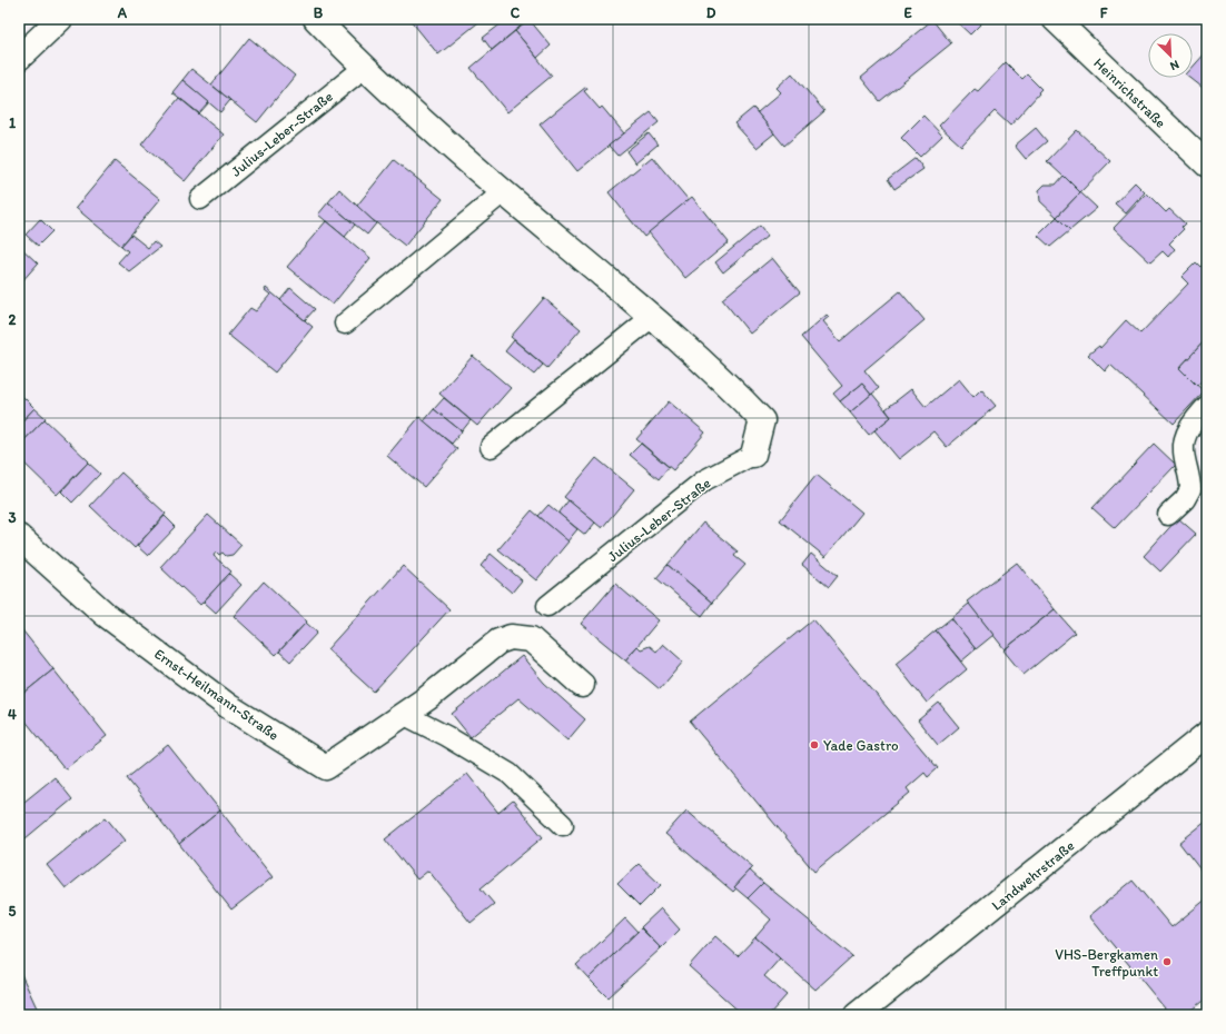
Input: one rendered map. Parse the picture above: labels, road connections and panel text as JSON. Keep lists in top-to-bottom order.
{
  "streets": {
    "street": [
      "Heinrichstraße",
      "Julius-Leber-Straße",
      "Ernst-Heilmann-Straße",
      "Landwehrstraße"
    ]
  },
  "places": ["Yade Gastro", "VHS-Bergkamen Treffpunkt"],
  "north": "bottom right",
  "grid": {
    "columns": [
      "A",
      "B",
      "C",
      "D",
      "E",
      "F"
    ],
    "rows": [
      "1",
      "2",
      "3",
      "4",
      "5"
    ]
  }
}
